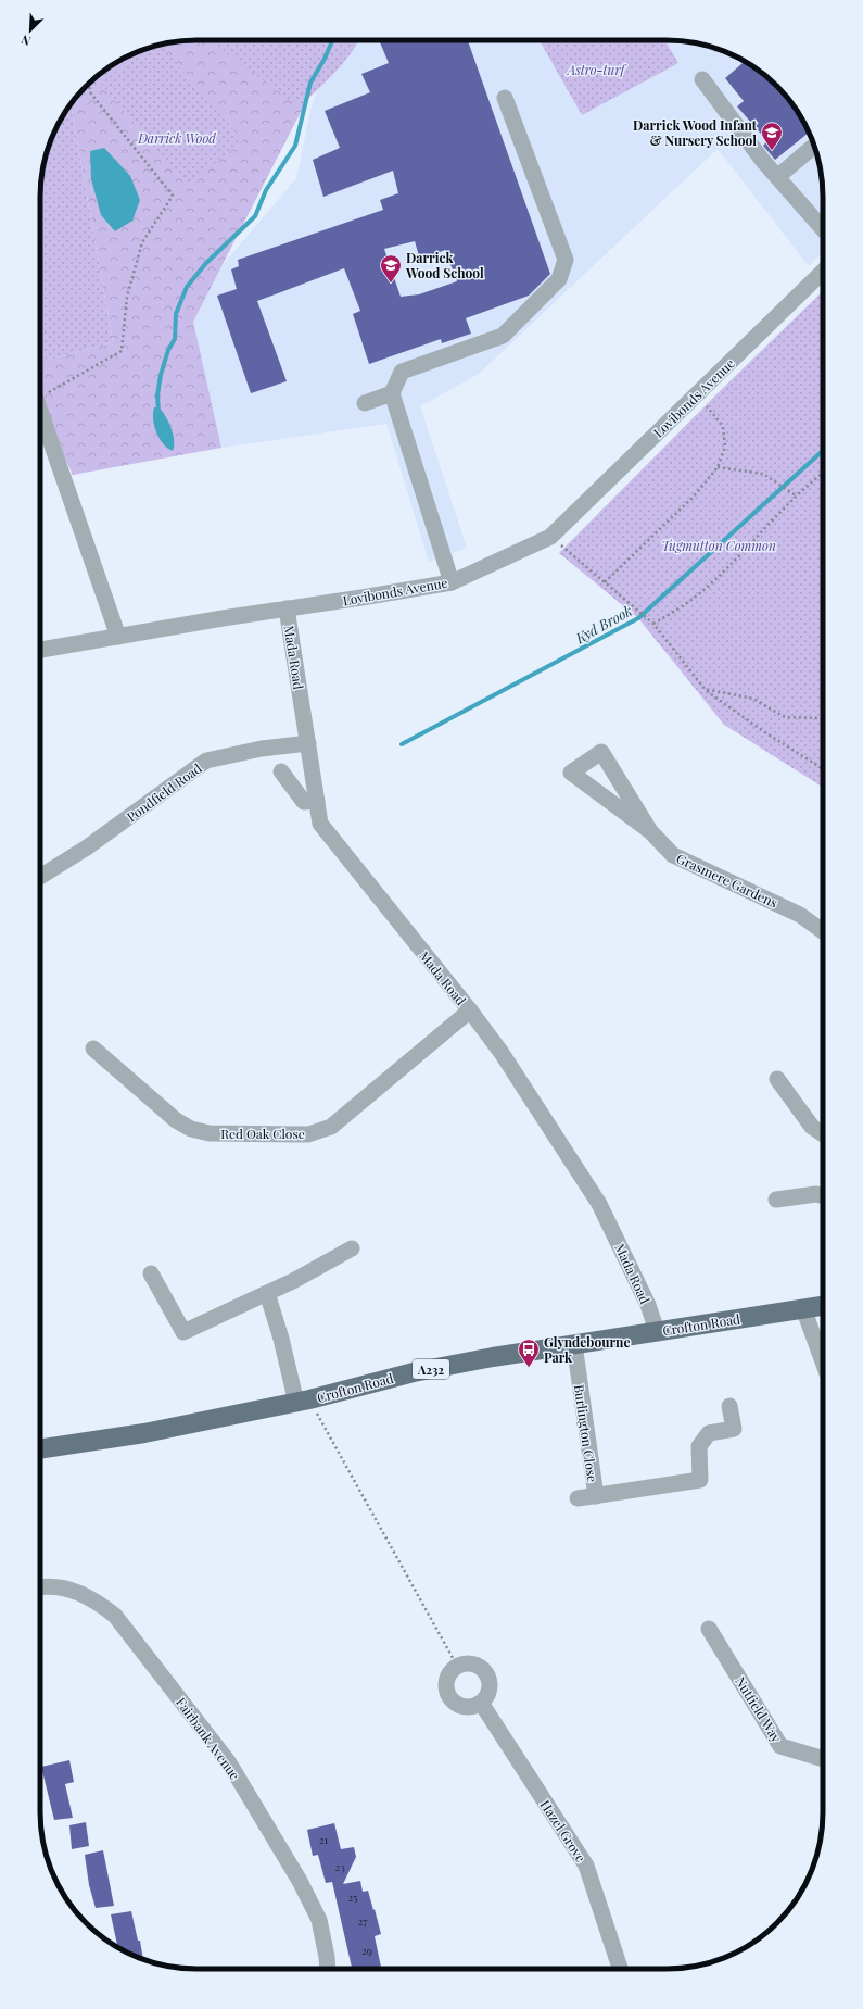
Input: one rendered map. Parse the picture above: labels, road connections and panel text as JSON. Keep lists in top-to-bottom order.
{
  "streets": {
    "main road": ["Crofton Road", "A232"],
    "street": [
      "Lovibonds Avenue",
      "Mada Road",
      "Pondfield Road",
      "Grasmere Gardens",
      "Red Oak Close",
      "Burlington Close",
      "Nutfield Way",
      "Fairbank Avenue",
      "Hazel Grove"
    ]
  },
  "crossings": [
    ["Lovibonds Avenue", "Mada Road"],
    ["Mada Road", "Pondfield Road"],
    ["Mada Road", "Red Oak Close"],
    ["Mada Road", "Crofton Road"],
    ["Crofton Road", "Burlington Close"]
  ],
  "water": ["Kyd Brook"],
  "parks": ["Astro-turf", "Darrick Wood", "Tugmutton Common"],
  "places": {
    "school or university": ["Darrick Wood Infant & Nursery School", "Darrick Wood School"],
    "bus stop": ["Glyndebourne Park"]
  },
  "house_numbers": [
    "21",
    "23",
    "25",
    "27",
    "29"
  ],
  "north": "bottom left"
}
